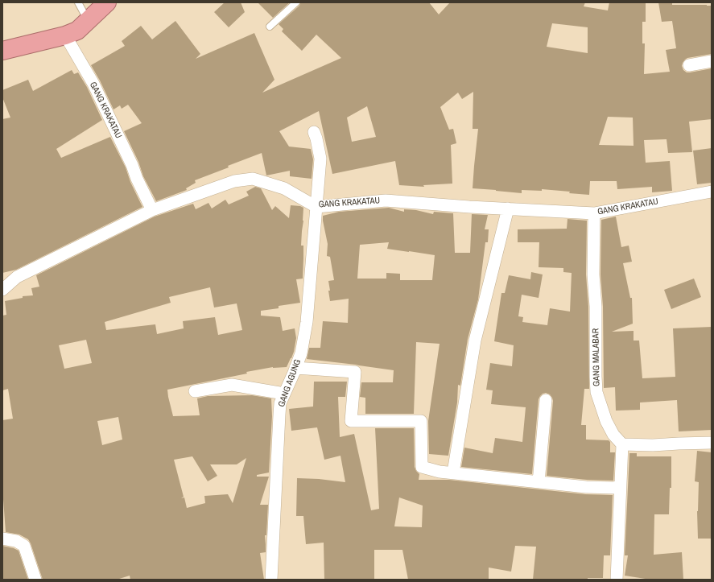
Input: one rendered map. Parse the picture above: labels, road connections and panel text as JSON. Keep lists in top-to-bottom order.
{
  "streets": {
    "street": ["GANG KRAKATAU", "GANG MALABAR", "GANG AGUNG"]
  },
  "crossings": [
    ["GANG KRAKATAU", "GANG MALABAR"],
    ["GANG KRAKATAU", "GANG AGUNG"]
  ]
}
